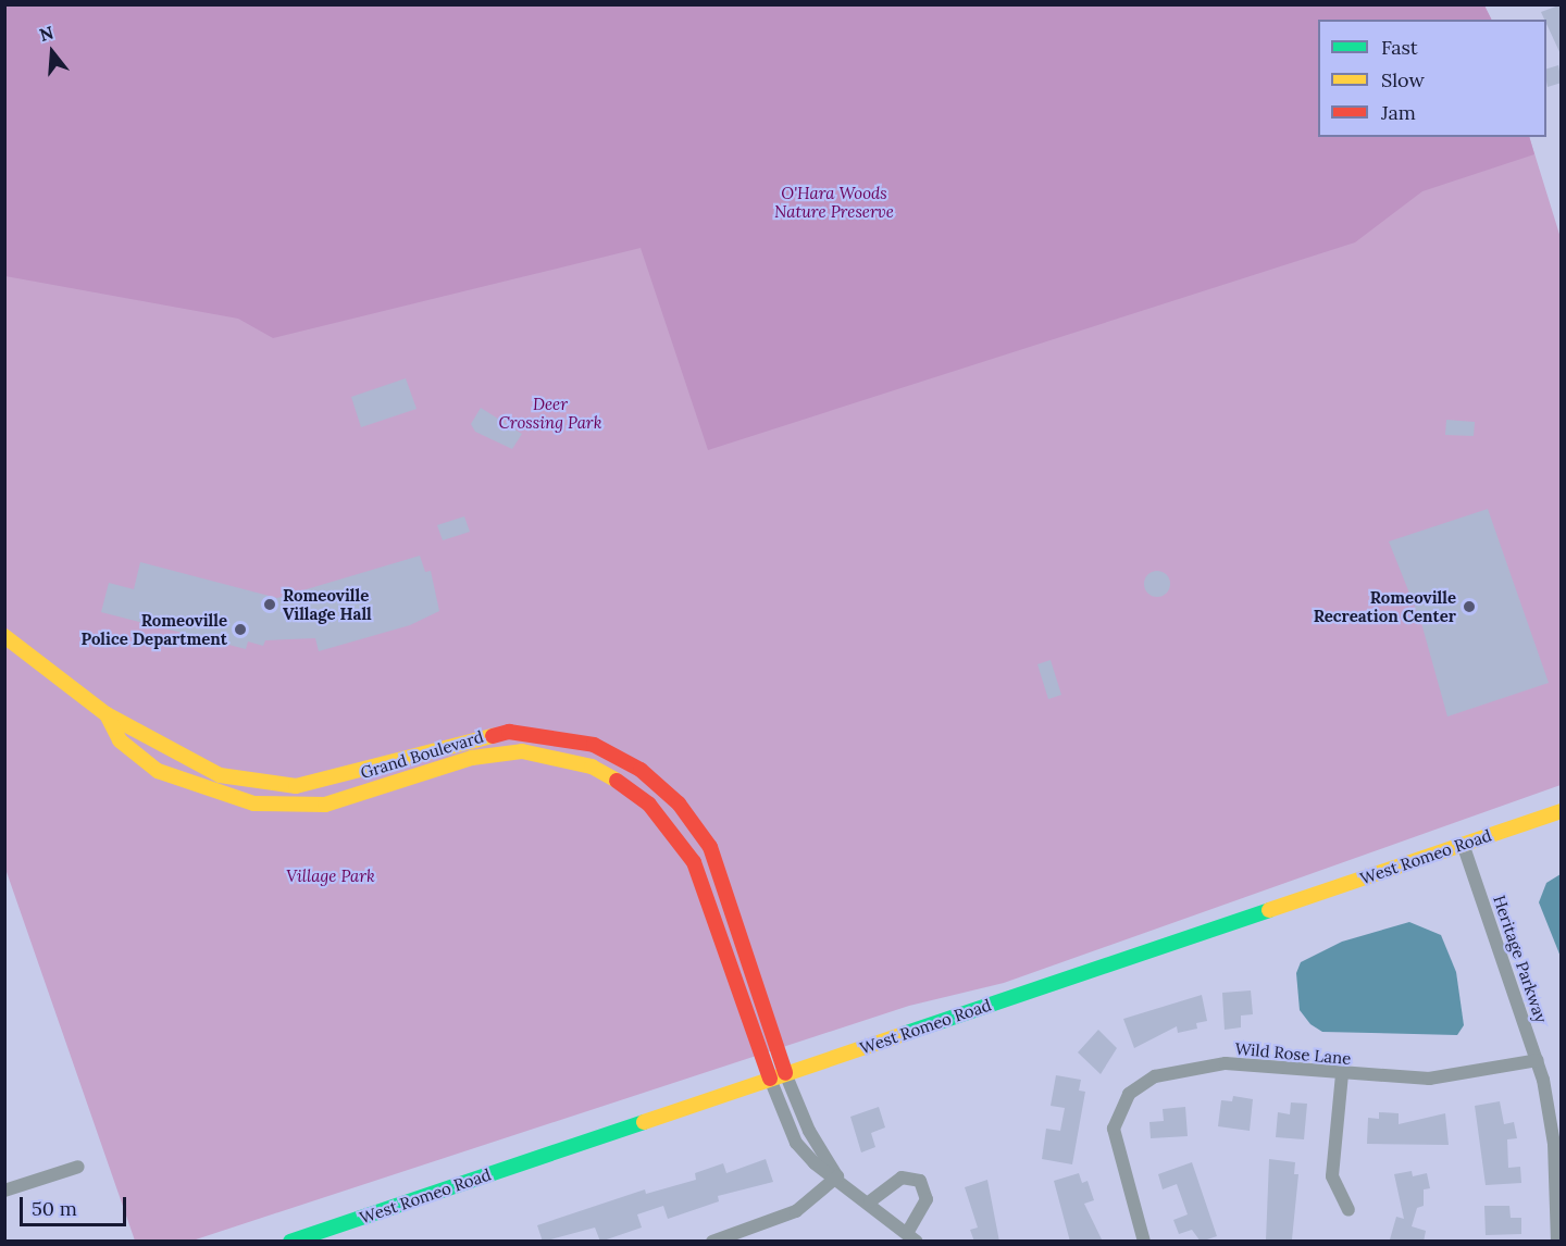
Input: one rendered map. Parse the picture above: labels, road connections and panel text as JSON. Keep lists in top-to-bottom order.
{
  "streets": {
    "street": [
      "Grand Boulevard",
      "West Romeo Road",
      "Heritage Parkway",
      "Wild Rose Lane"
    ]
  },
  "crossings": [
    ["Grand Boulevard", "West Romeo Road"],
    ["West Romeo Road", "Heritage Parkway"],
    ["Heritage Parkway", "Wild Rose Lane"]
  ],
  "parks": ["O'Hara Woods Nature Preserve", "Deer Crossing Park", "Village Park"],
  "places": ["Romeoville Village Hall", "Romeoville Recreation Center", "Romeoville Police Department"],
  "legend": ["Fast", "Slow", "Jam"],
  "scale_bar": "50 m",
  "north": "top"
}
